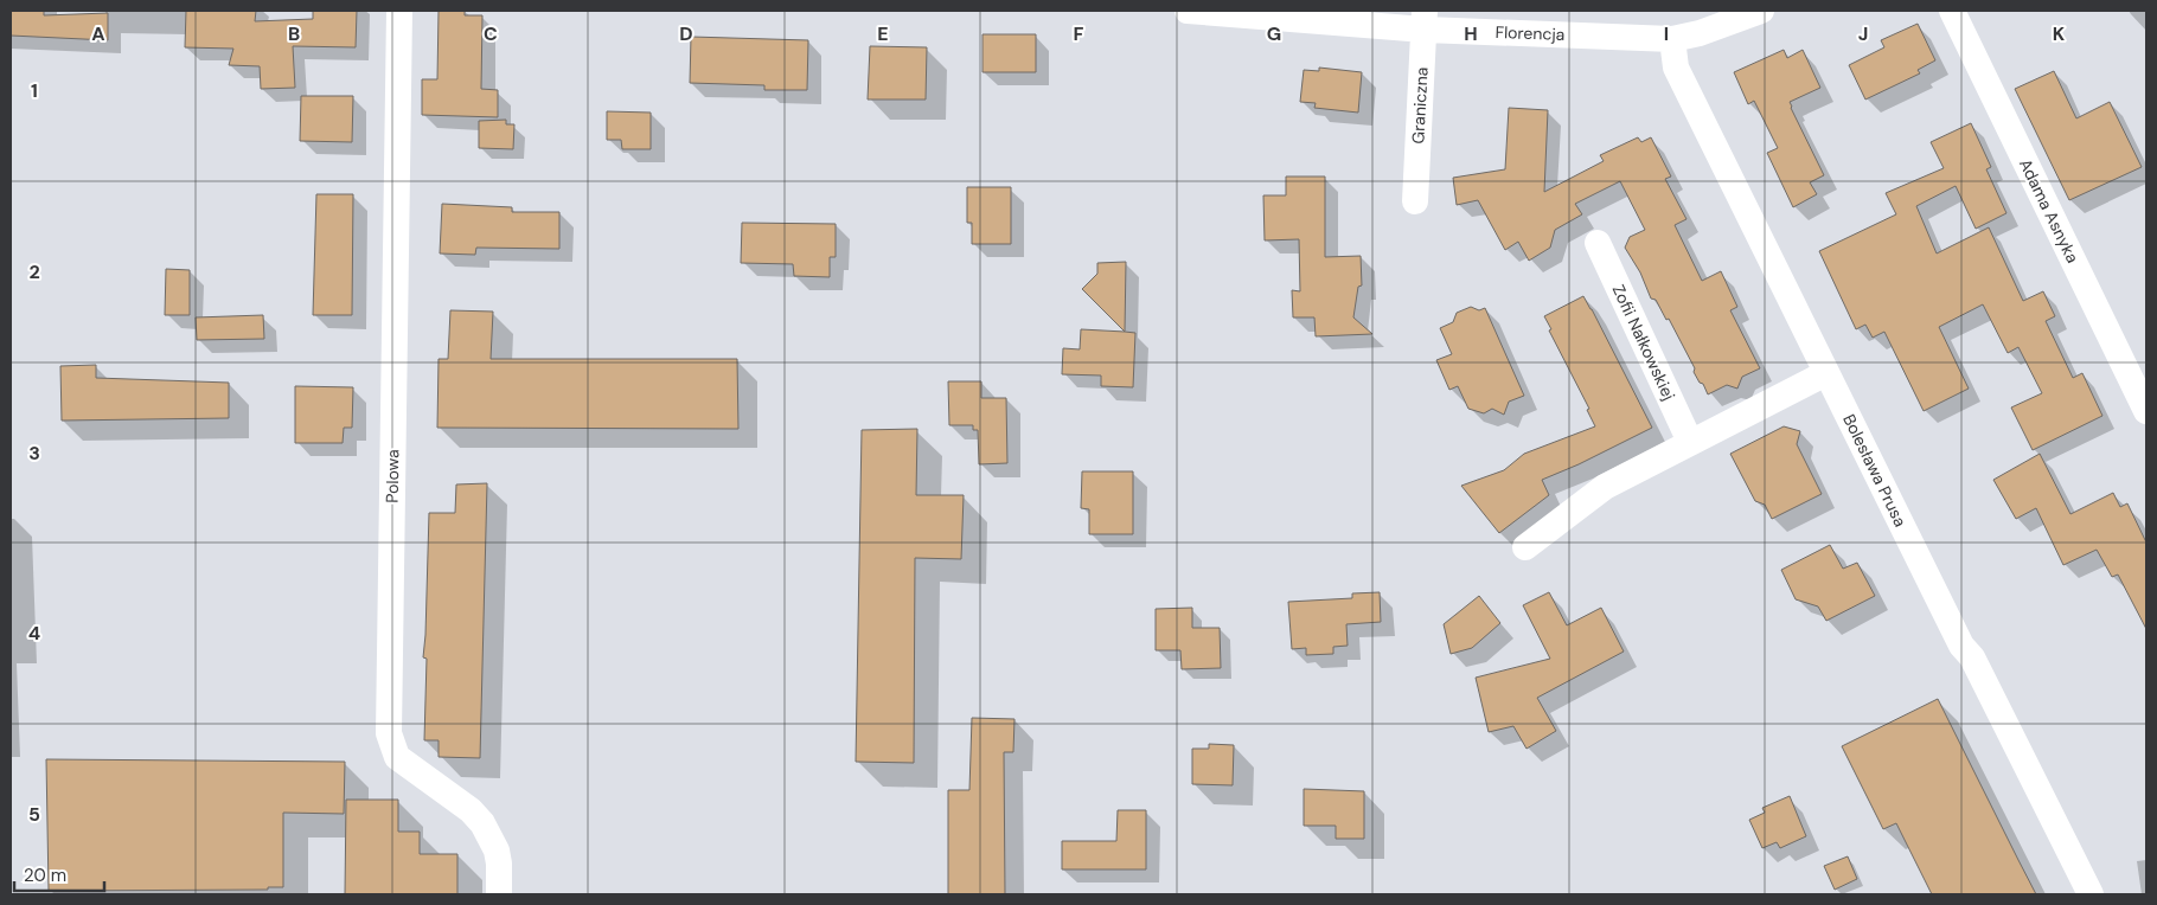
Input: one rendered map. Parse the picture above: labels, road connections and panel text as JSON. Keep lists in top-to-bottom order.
{
  "streets": {
    "street": [
      "Florencja",
      "Graniczna",
      "Adama Asnyka",
      "Zofii Nałkowskiej",
      "Bolesława Prusa",
      "Polowa"
    ]
  },
  "crossings": [
    ["Florencja", "Graniczna"],
    ["Florencja", "Bolesława Prusa"]
  ],
  "scale_bar": "20 m",
  "grid": {
    "columns": [
      "A",
      "B",
      "C",
      "D",
      "E",
      "F",
      "G",
      "H",
      "I",
      "J",
      "K"
    ],
    "rows": [
      "1",
      "2",
      "3",
      "4",
      "5"
    ]
  }
}
